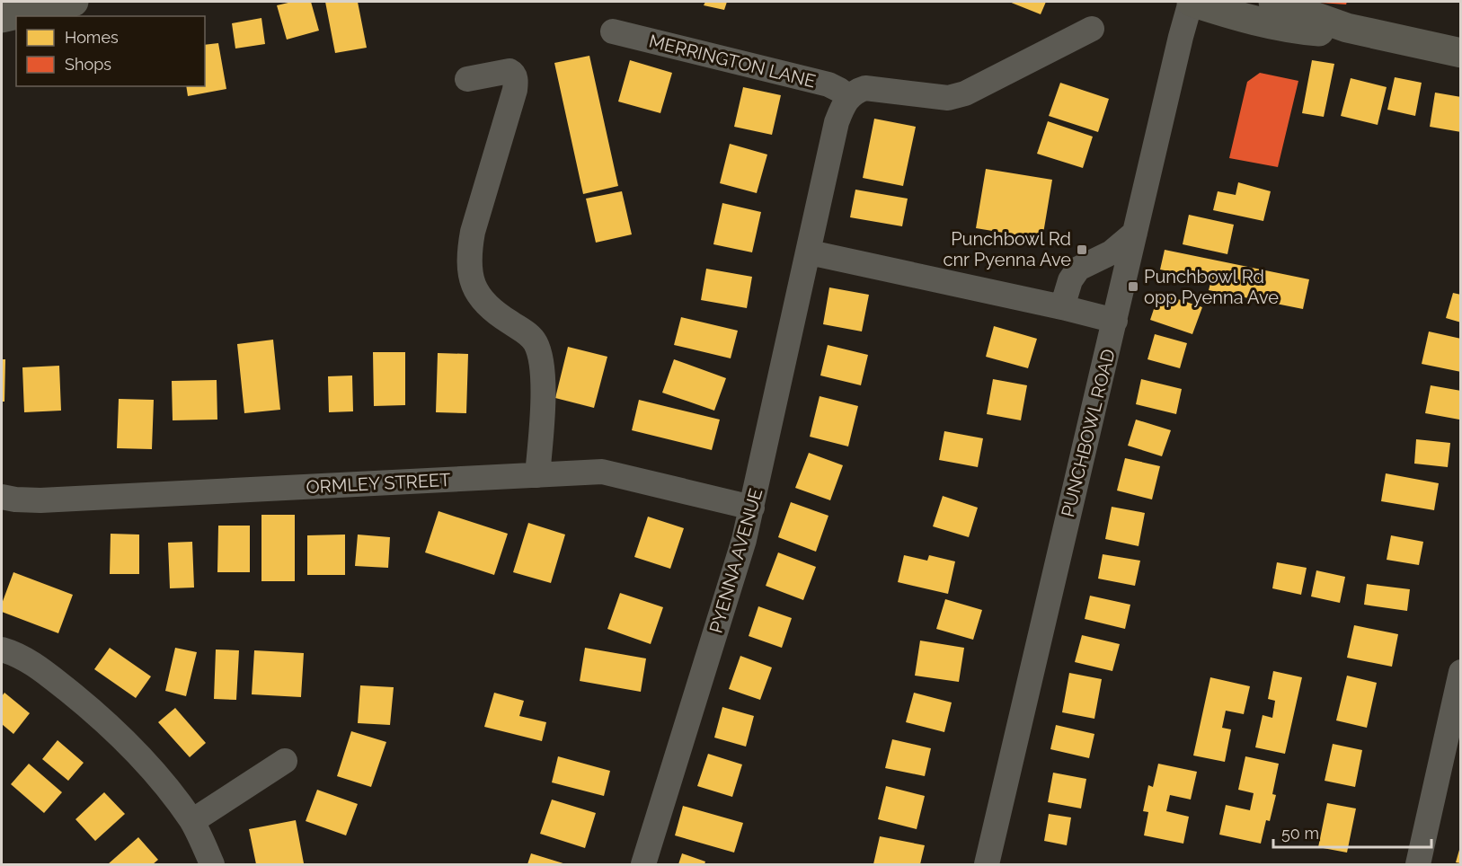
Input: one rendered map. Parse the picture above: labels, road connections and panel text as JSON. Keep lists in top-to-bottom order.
{
  "streets": {
    "street": [
      "MERRINGTON LANE",
      "PUNCHBOWL ROAD",
      "ORMLEY STREET",
      "PYENNA AVENUE"
    ]
  },
  "crossings": [
    ["MERRINGTON LANE", "PYENNA AVENUE"],
    ["ORMLEY STREET", "PYENNA AVENUE"]
  ],
  "places": {
    "transit": ["Punchbowl Rd cnr Pyenna Ave", "Punchbowl Rd opp Pyenna Ave"]
  },
  "legend": ["Homes", "Shops"],
  "scale_bar": "50 m"
}
